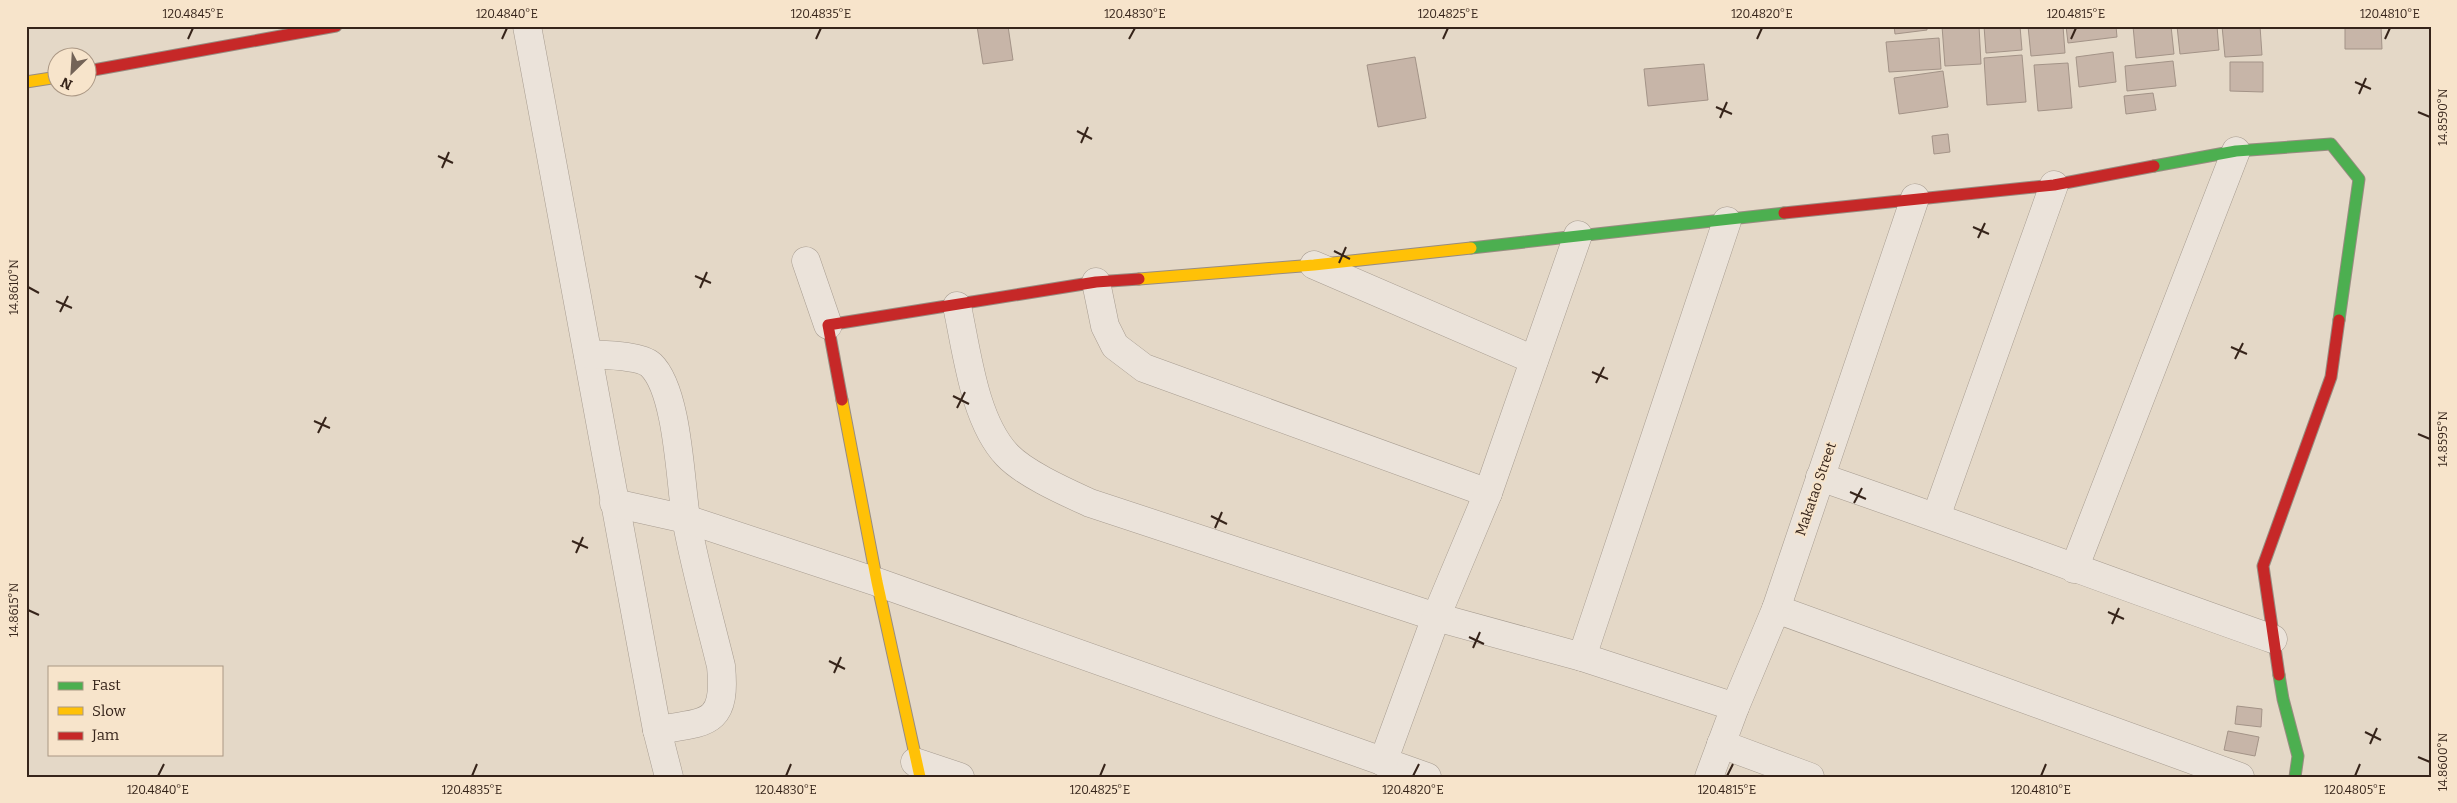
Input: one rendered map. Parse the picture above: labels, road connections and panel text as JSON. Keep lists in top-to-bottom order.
{
  "streets": {
    "street": ["Makatao Street"]
  },
  "legend": ["Fast", "Slow", "Jam"],
  "north": "bottom left",
  "coordinates": [
    "120.4845°E",
    "120.4840°E",
    "120.4835°E",
    "120.4830°E",
    "120.4825°E",
    "120.4820°E",
    "120.4815°E",
    "120.4810°E",
    "14.8590°N",
    "14.8610°N",
    "14.8595°N",
    "14.8615°N",
    "14.8600°N",
    "120.4805°E"
  ]
}
